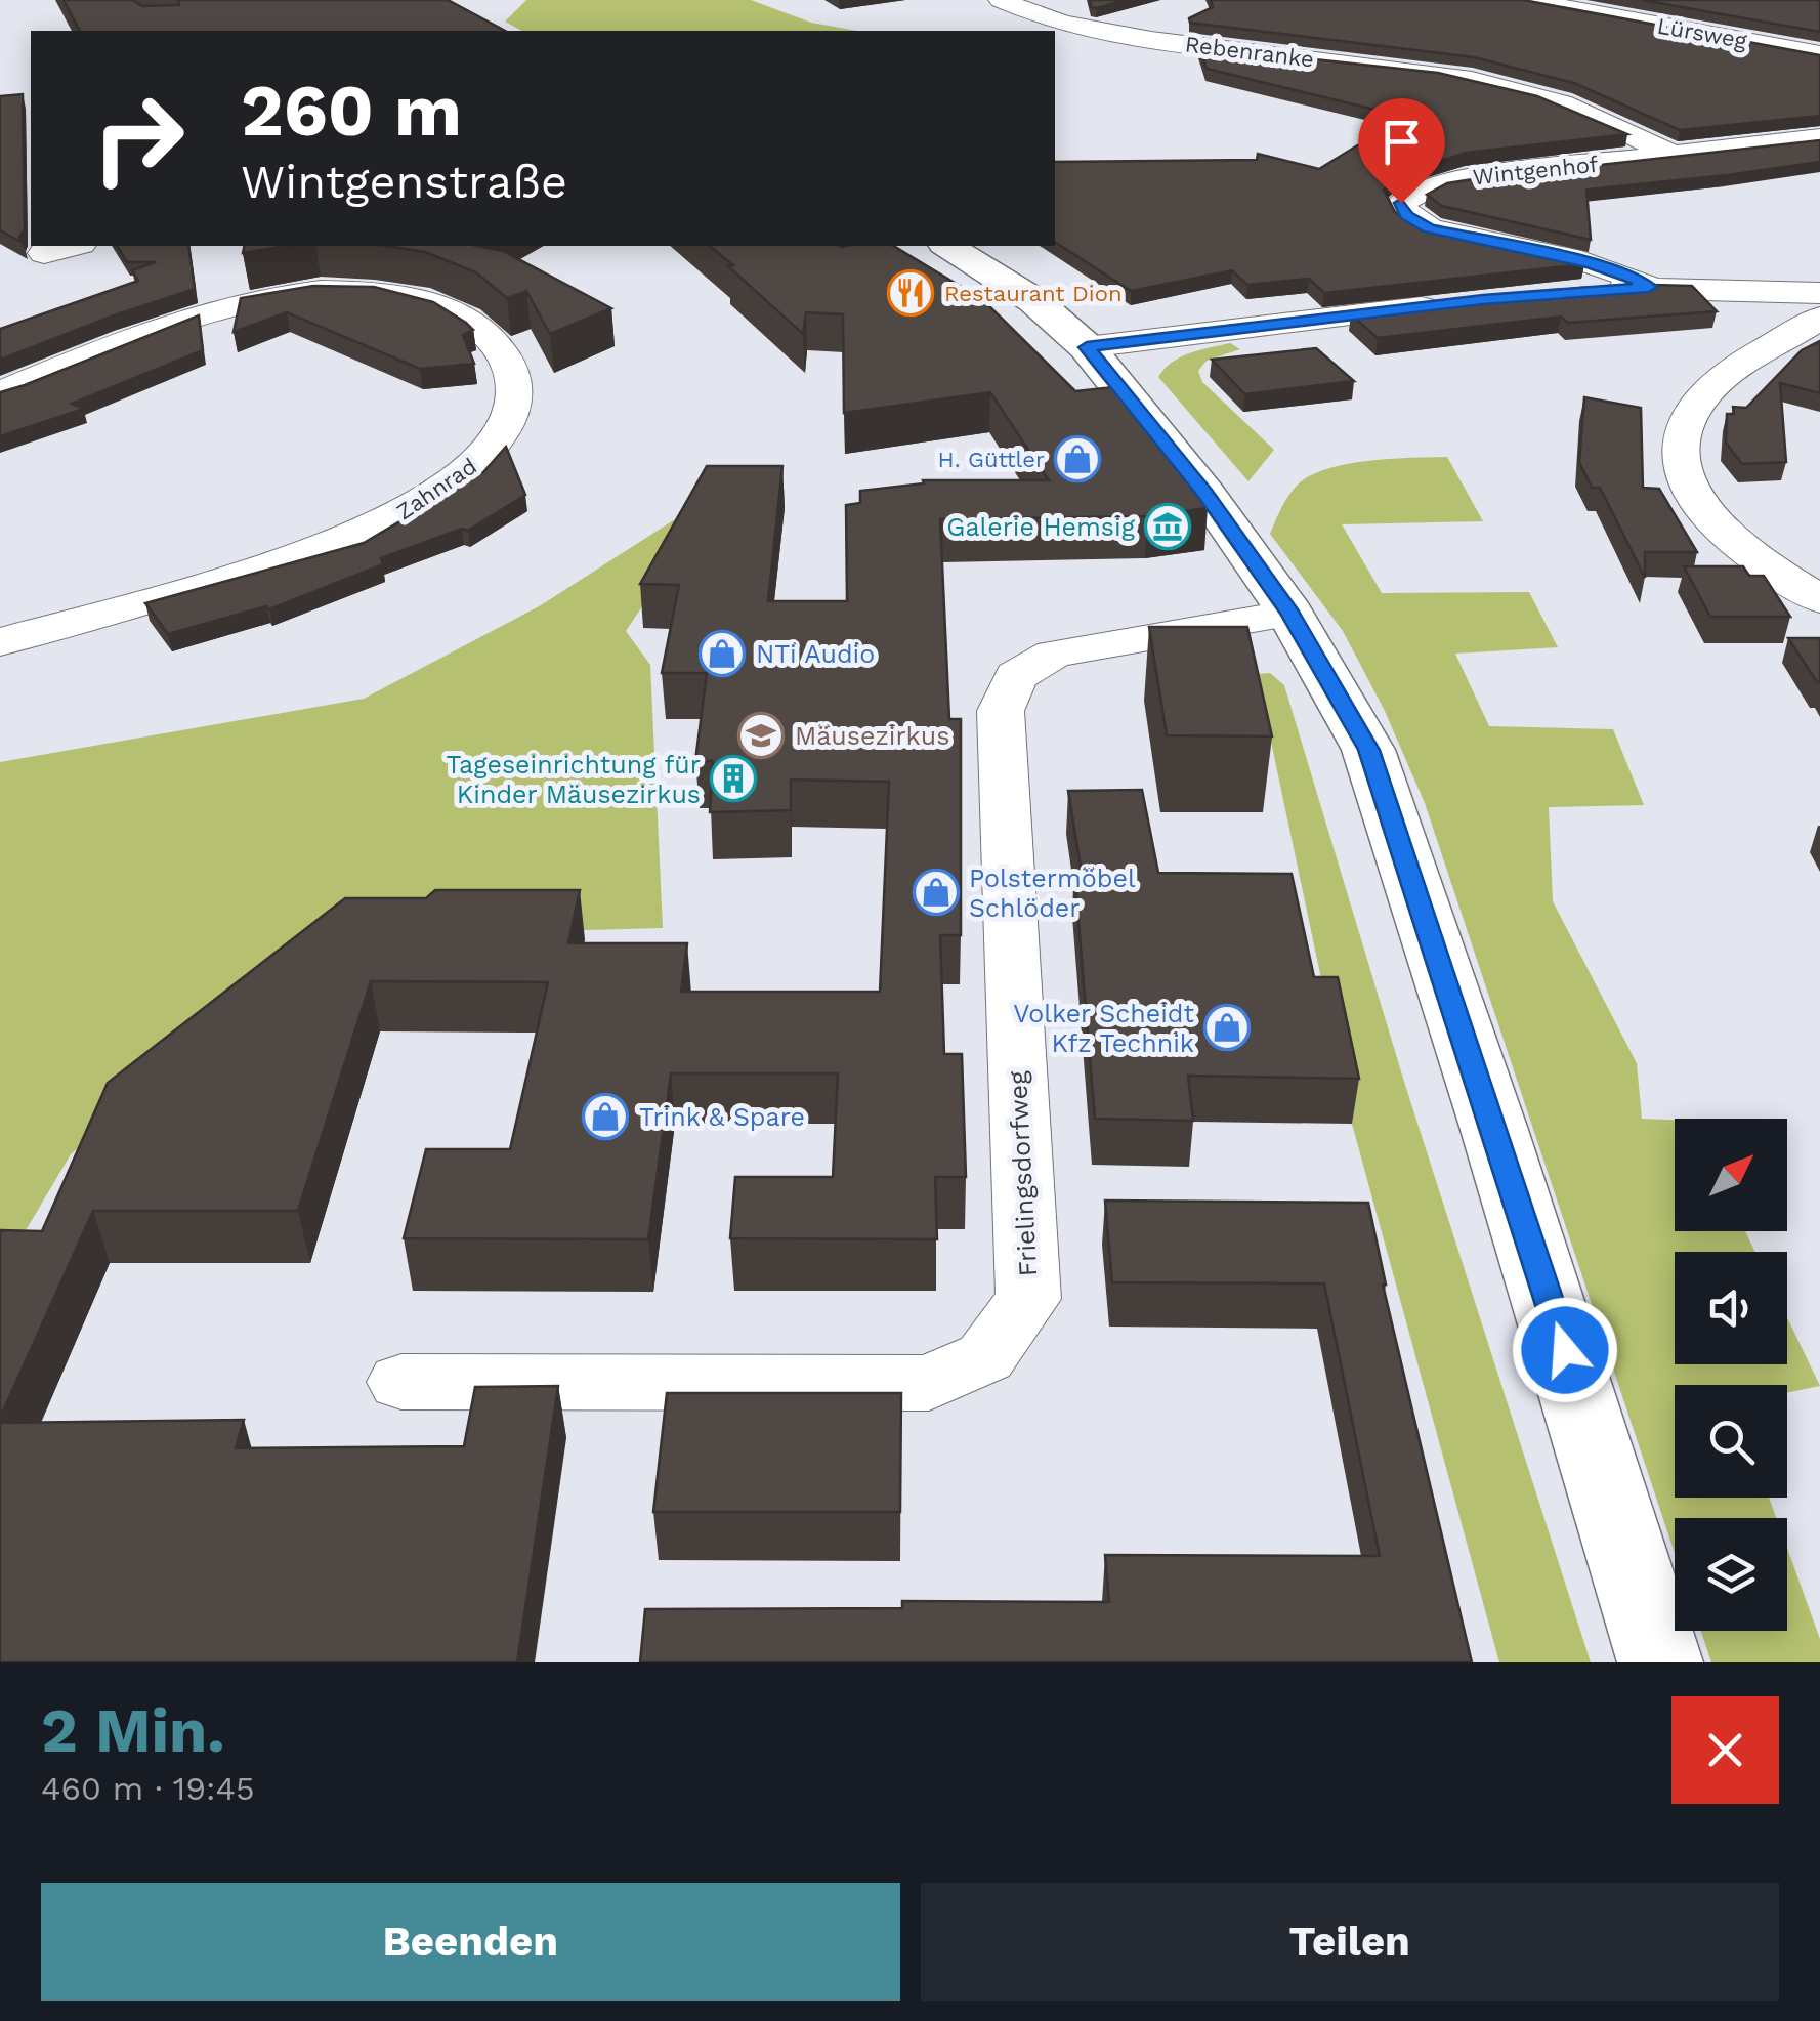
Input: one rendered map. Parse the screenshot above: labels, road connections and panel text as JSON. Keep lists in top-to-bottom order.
{
  "streets": {
    "street": [
      "Lürsweg",
      "Rebenranke",
      "Wintgenhof",
      "Zahnrad",
      "Frielingsdorfweg"
    ]
  },
  "crossings": [
    ["Rebenranke", "Wintgenhof"]
  ],
  "places": {
    "restaurant": ["Restaurant Dion"],
    "shop": [
      "H. Güttler",
      "NTi Audio",
      "Polstermöbel Schlöder",
      "Volker Scheidt Kfz Technik",
      "Trink & Spare"
    ],
    "museum": ["Galerie Hemsig"],
    "school or university": ["Mäusezirkus"],
    "building": ["Tageseinrichtung für Kinder Mäusezirkus"]
  },
  "north": "top right",
  "page": {
    "turn": ["260 m", "Wintgenstraße"],
    "heading": ["2 Min.", "460 m · 19:45"],
    "buttons": ["Beenden", "Teilen"]
  }
}
